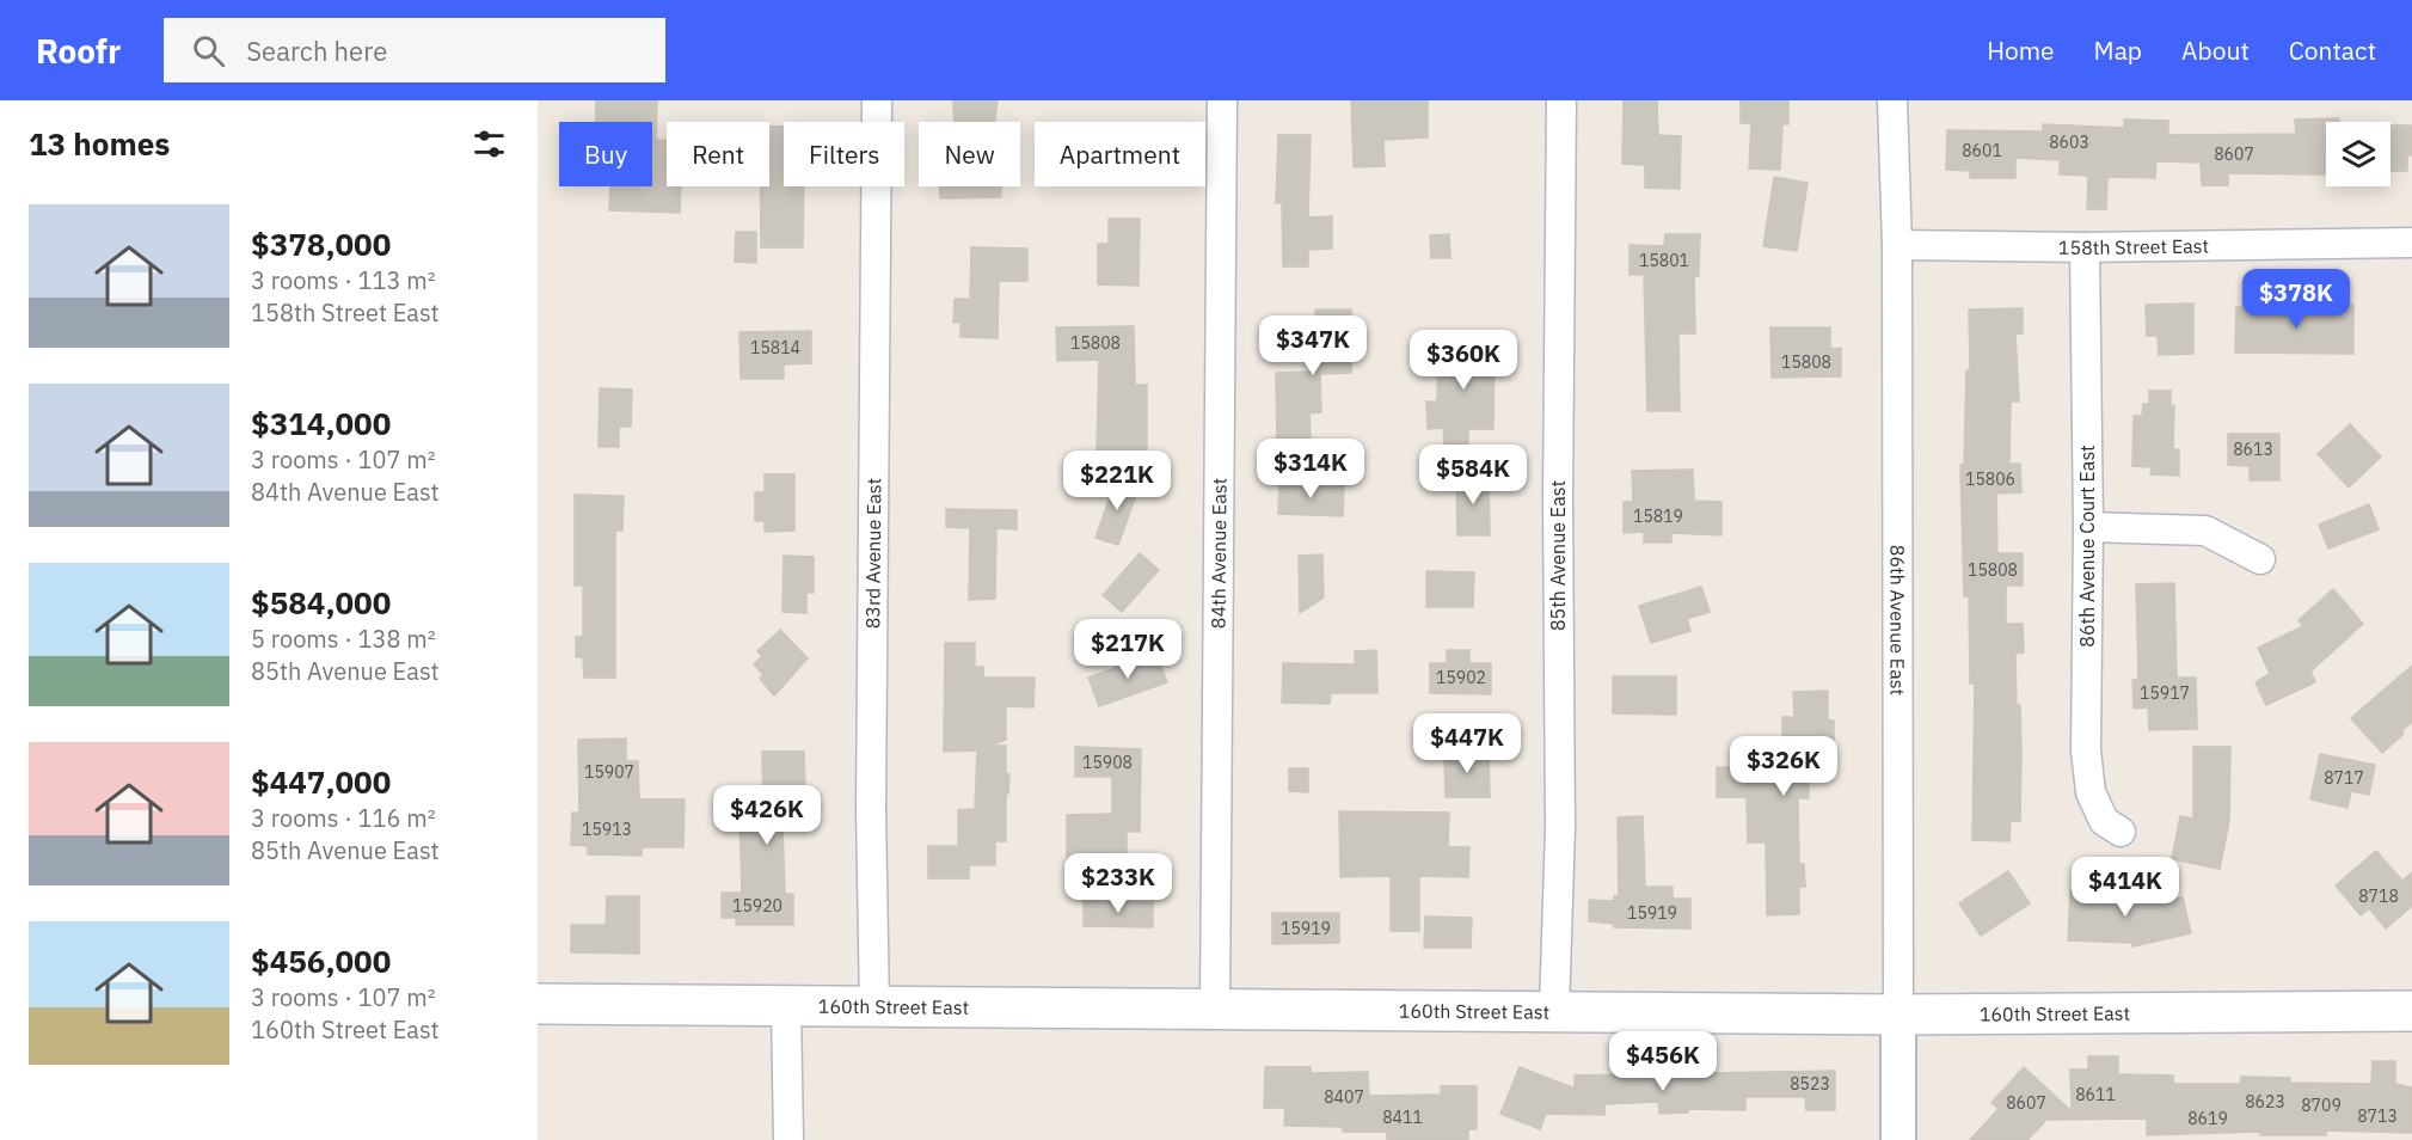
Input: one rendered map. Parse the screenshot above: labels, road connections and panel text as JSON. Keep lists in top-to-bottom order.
{
  "streets": {
    "main road": ["160th Street East"],
    "street": [
      "158th Street East",
      "86th Avenue Court East",
      "83rd Avenue East",
      "84th Avenue East",
      "85th Avenue East",
      "86th Avenue East"
    ]
  },
  "crossings": [
    ["158th Street East", "86th Avenue Court East"],
    ["158th Street East", "86th Avenue East"],
    ["83rd Avenue East", "160th Street East"],
    ["84th Avenue East", "160th Street East"],
    ["85th Avenue East", "160th Street East"],
    ["86th Avenue East", "160th Street East"]
  ],
  "house_numbers": [
    "8603",
    "8601",
    "8607",
    "15801",
    "15808",
    "15814",
    "15808",
    "8613",
    "15806",
    "15819",
    "15808",
    "15902",
    "15917",
    "15908",
    "15907",
    "8717",
    "15913",
    "8718",
    "15920",
    "15919",
    "15919",
    "8523",
    "8611",
    "8407",
    "8623",
    "8607",
    "8709",
    "8713",
    "8411",
    "8619"
  ],
  "page": {
    "header": "Roofr",
    "search": "Search here",
    "nav": [
      "Home",
      "Map",
      "About",
      "Contact"
    ],
    "heading": "13 homes",
    "chip": [
      "Buy",
      "Rent",
      "Filters",
      "New",
      "Apartment"
    ],
    "list": [
      {
        "name": "$378,000",
        "note": "3 rooms · 113 m² · 158th Street East"
      },
      {
        "name": "$314,000",
        "note": "3 rooms · 107 m² · 84th Avenue East"
      },
      {
        "name": "$584,000",
        "note": "5 rooms · 138 m² · 85th Avenue East"
      },
      {
        "name": "$447,000",
        "note": "3 rooms · 116 m² · 85th Avenue East"
      },
      {
        "name": "$456,000",
        "note": "3 rooms · 107 m² · 160th Street East"
      }
    ],
    "price": [
      "$378K",
      "$347K",
      "$360K",
      "$314K",
      "$584K",
      "$221K",
      "$217K",
      "$447K",
      "$326K",
      "$426K",
      "$233K",
      "$414K",
      "$456K"
    ]
  }
}
